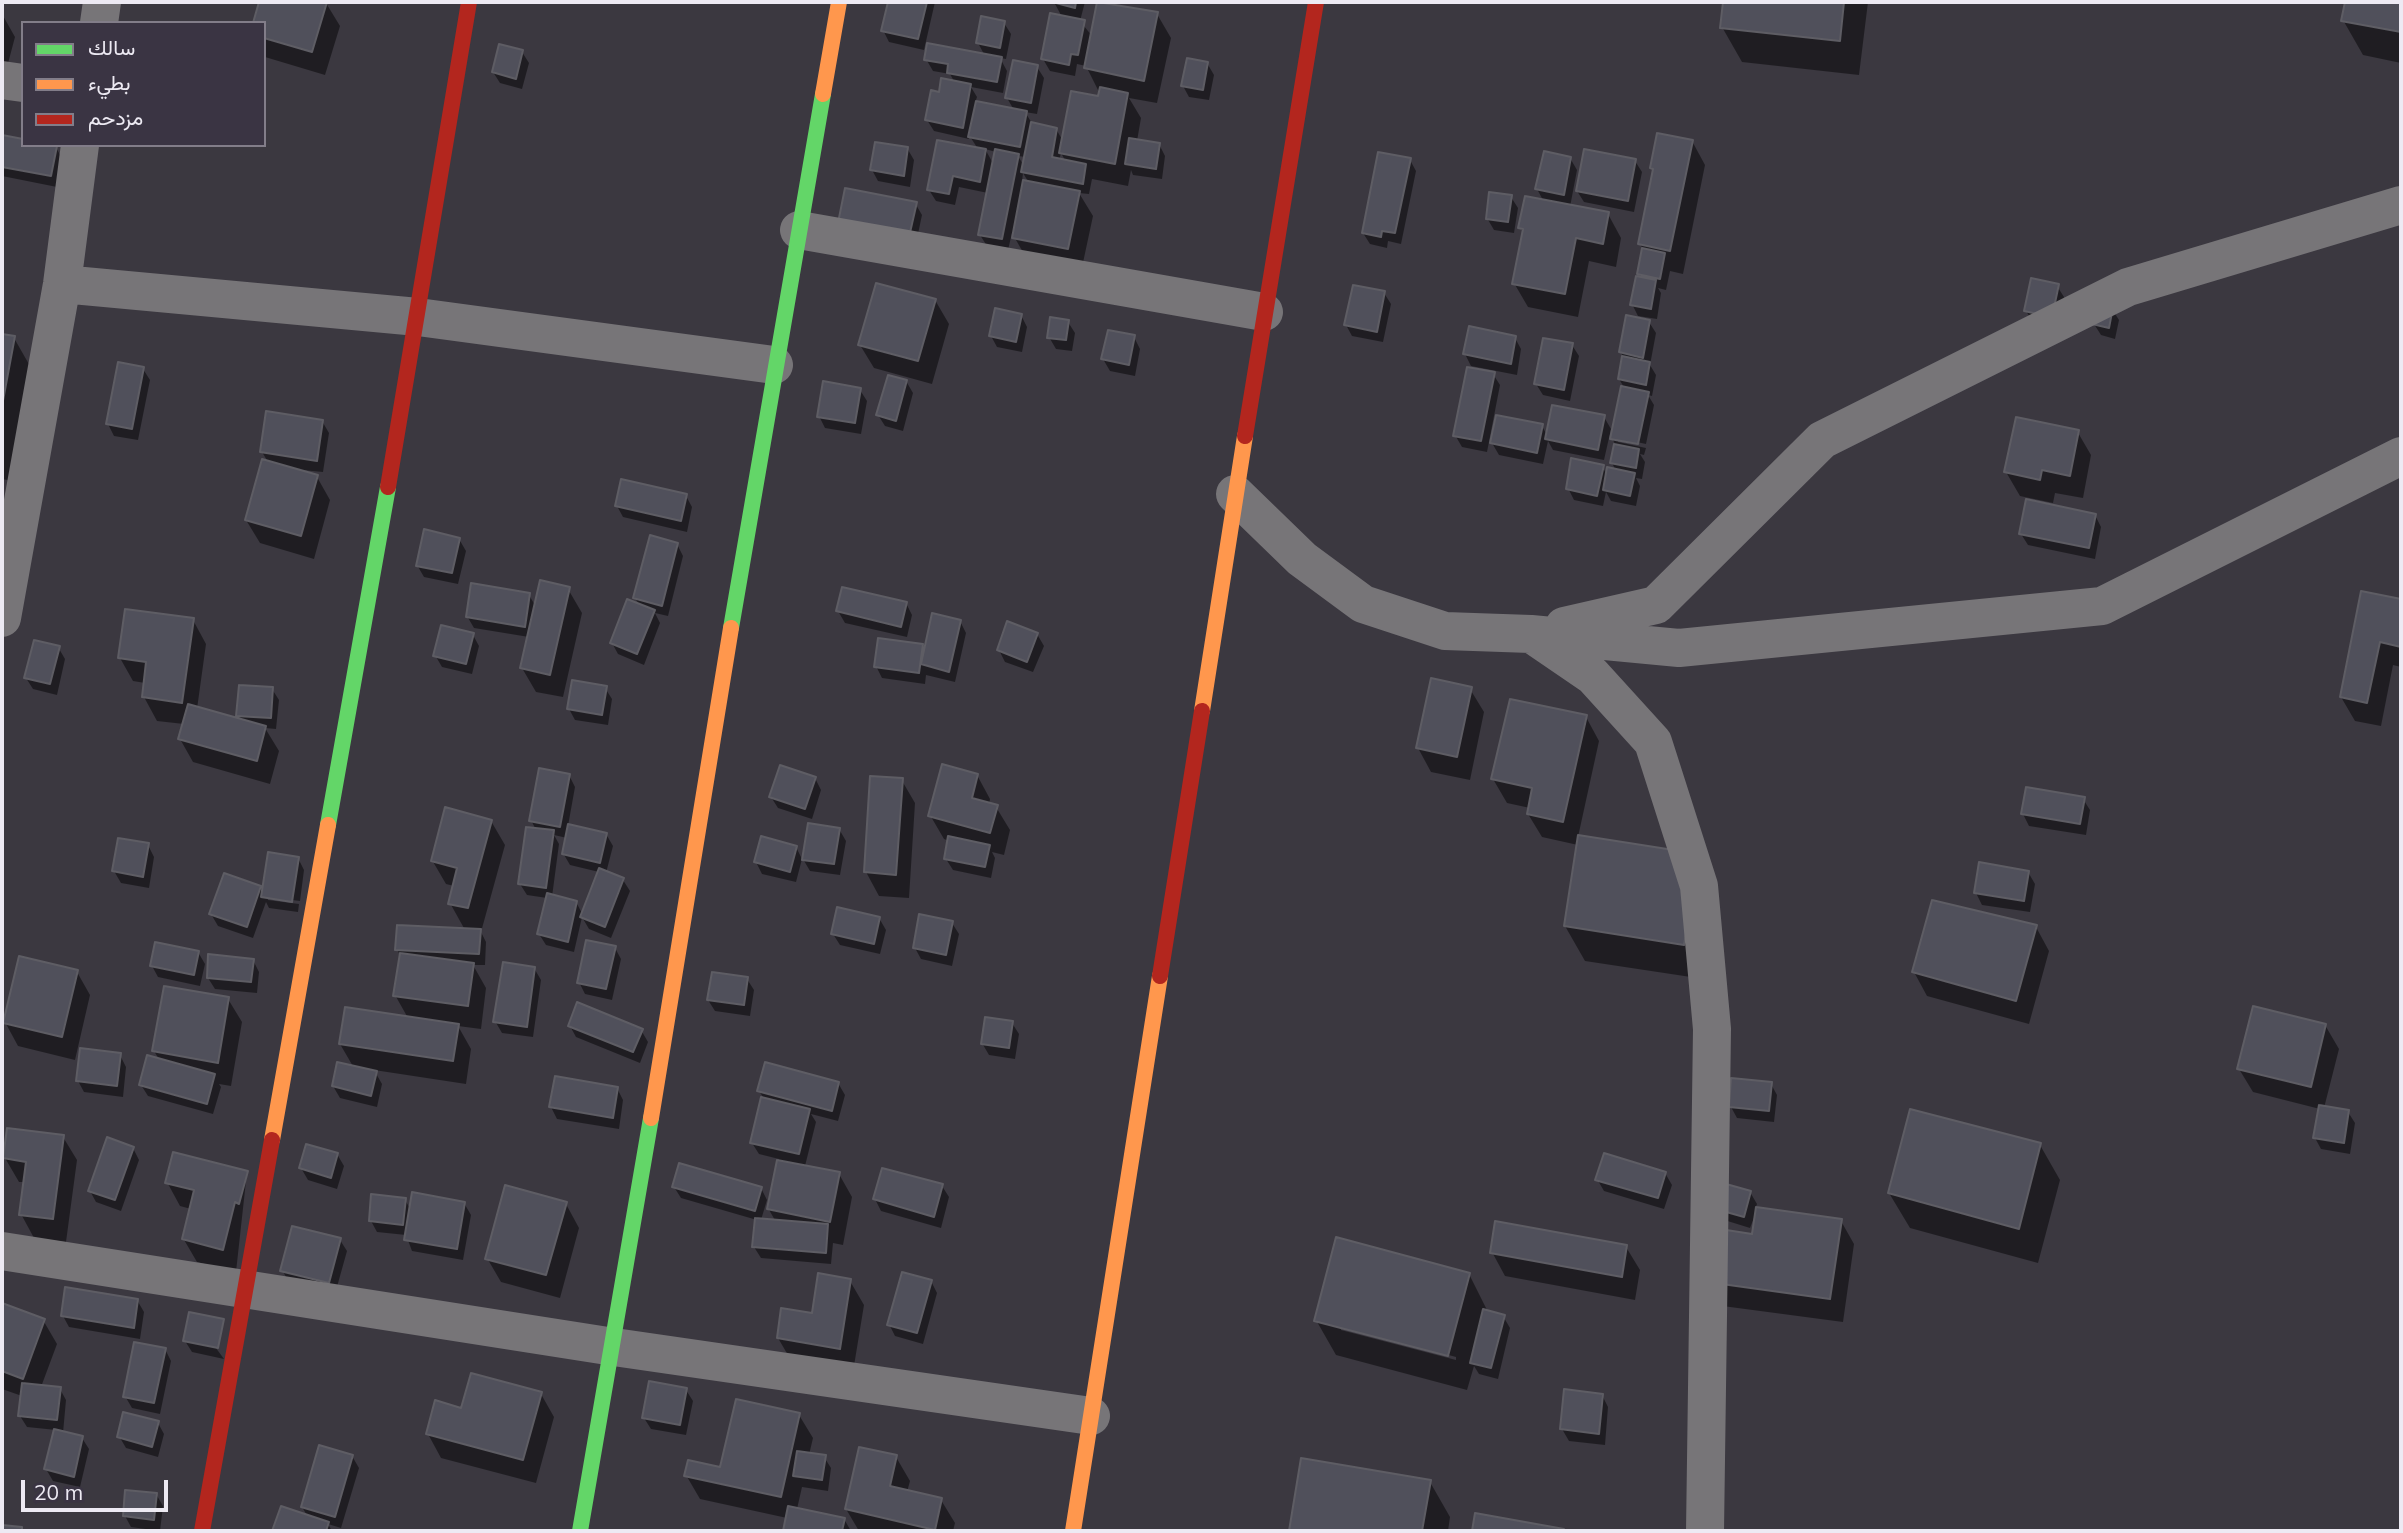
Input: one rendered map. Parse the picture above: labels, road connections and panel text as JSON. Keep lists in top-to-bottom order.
{
  "legend": ["سالك", "بطيء", "مزدحم"],
  "scale_bar": "20 m"
}
